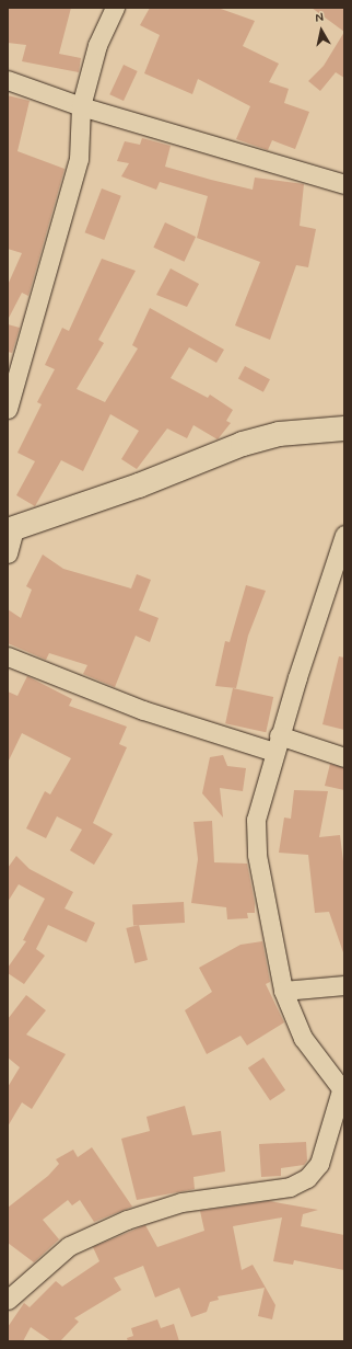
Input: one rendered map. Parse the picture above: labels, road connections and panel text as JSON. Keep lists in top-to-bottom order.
{
  "north": "top"
}
